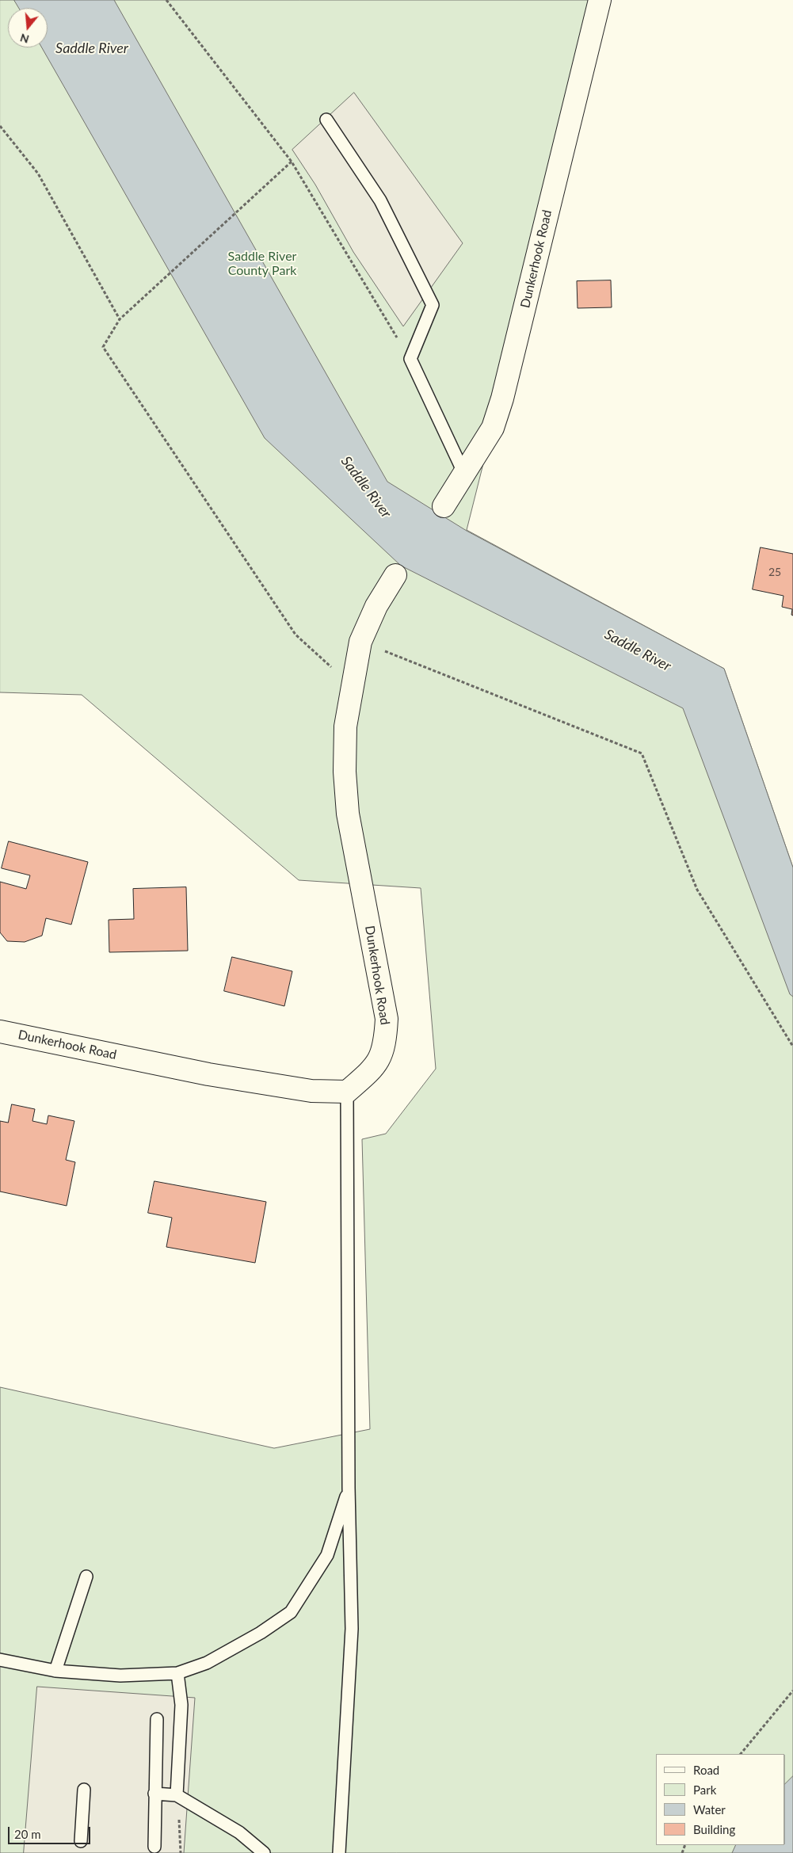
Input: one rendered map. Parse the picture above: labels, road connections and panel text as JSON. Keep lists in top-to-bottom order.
{
  "streets": {
    "street": ["Dunkerhook Road"]
  },
  "water": ["Saddle River"],
  "parks": ["Saddle River County Park"],
  "house_numbers": ["25"],
  "legend": [
    "Road",
    "Park",
    "Water",
    "Building"
  ],
  "scale_bar": "20 m",
  "north": "bottom"
}
